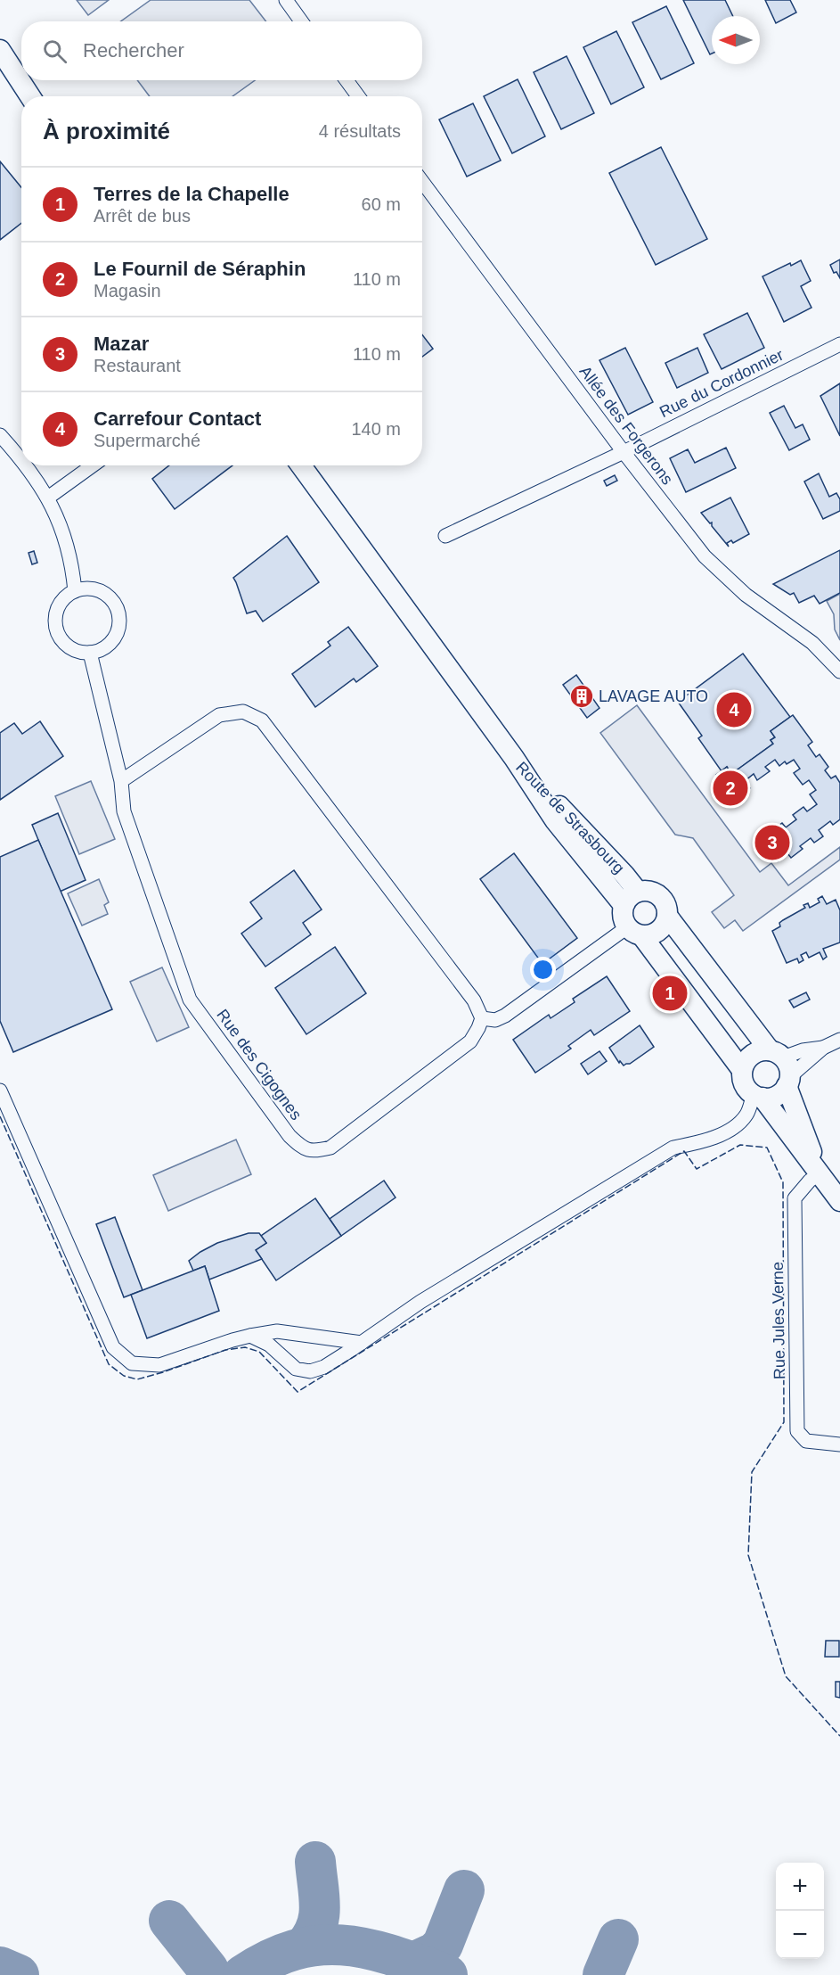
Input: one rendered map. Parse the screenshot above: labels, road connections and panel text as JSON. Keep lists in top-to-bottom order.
{
  "streets": {
    "main road": ["Route de Strasbourg"],
    "street": [
      "Rue du Cordonnier",
      "Allée des Forgerons",
      "Rue des Cigognes",
      "Rue Jules Verne"
    ]
  },
  "crossings": [
    ["Rue du Cordonnier", "Allée des Forgerons"]
  ],
  "places": {
    "building": ["LAVAGE AUTO"]
  },
  "north": "left",
  "page": {
    "search": "Rechercher",
    "heading": ["À proximité", "4 résultats"],
    "list": [
      {
        "mark": "1",
        "name": "Terres de la Chapelle",
        "note": "Arrêt de bus",
        "value": "60 m"
      },
      {
        "mark": "2",
        "name": "Le Fournil de Séraphin",
        "note": "Magasin",
        "value": "110 m"
      },
      {
        "mark": "3",
        "name": "Mazar",
        "note": "Restaurant",
        "value": "110 m"
      },
      {
        "mark": "4",
        "name": "Carrefour Contact",
        "note": "Supermarché",
        "value": "140 m"
      }
    ],
    "pins": [
      "4",
      "2",
      "3",
      "1"
    ],
    "map_buttons": ["+", "−"]
  }
}
